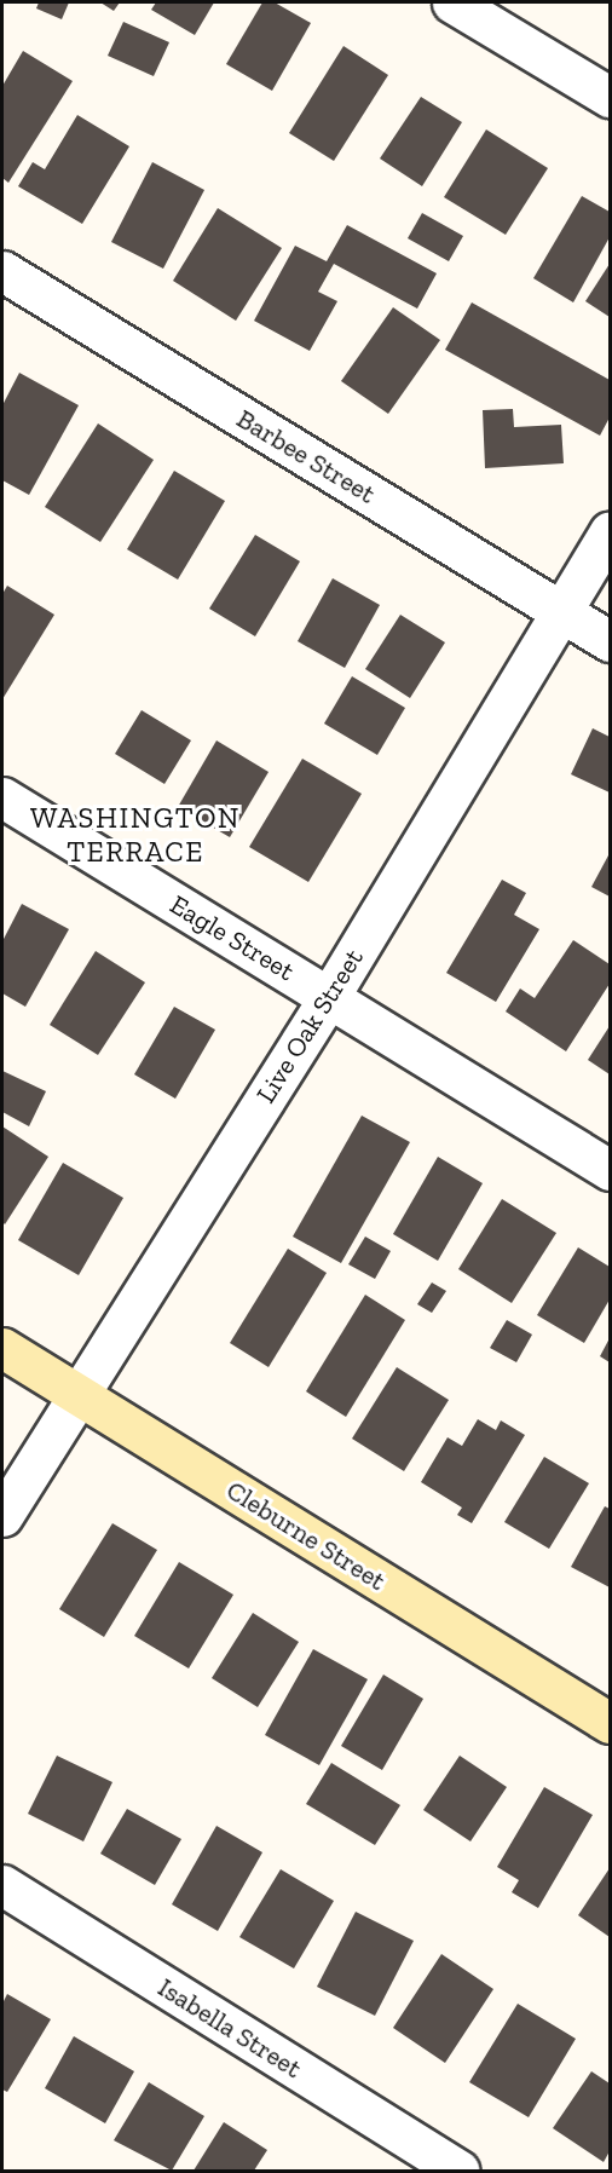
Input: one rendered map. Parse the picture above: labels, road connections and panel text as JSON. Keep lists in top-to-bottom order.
{
  "streets": {
    "main road": ["Cleburne Street"],
    "street": [
      "Barbee Street",
      "Eagle Street",
      "Live Oak Street",
      "Isabella Street"
    ]
  },
  "crossings": [
    ["Barbee Street", "Live Oak Street"],
    ["Eagle Street", "Live Oak Street"],
    ["Live Oak Street", "Cleburne Street"]
  ],
  "districts": ["WASHINGTON TERRACE"]
}
